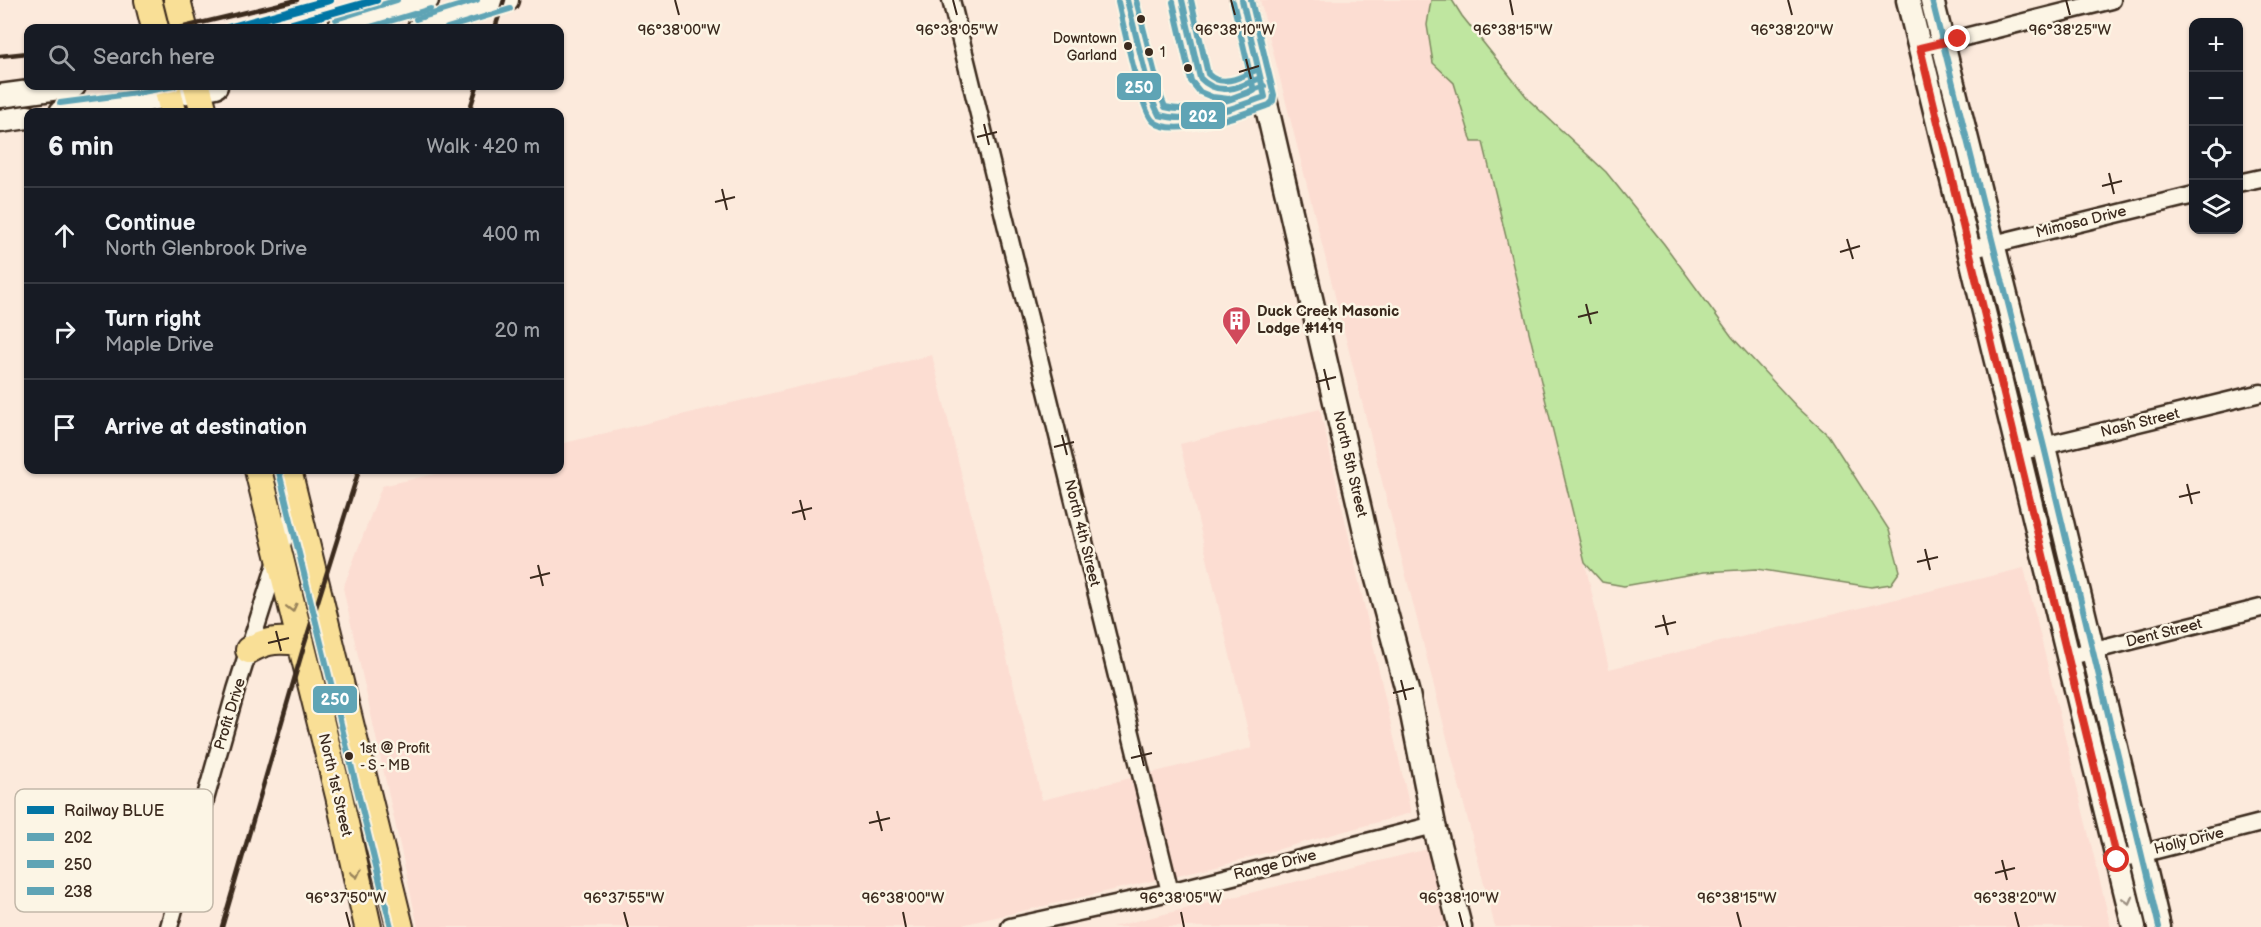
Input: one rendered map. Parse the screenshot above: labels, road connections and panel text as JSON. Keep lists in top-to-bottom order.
{
  "streets": {
    "main road": ["North 5th Street", "North 1st Street"],
    "street": [
      "Mimosa Drive",
      "Nash Street",
      "North 4th Street",
      "Dent Street",
      "Profit Drive",
      "Holly Drive",
      "Range Drive"
    ]
  },
  "crossings": [
    ["North 5th Street", "Range Drive"],
    ["North 4th Street", "Range Drive"],
    ["Profit Drive", "North 1st Street"]
  ],
  "places": {
    "other": ["Downtown Garland", "1", "1st @ Profit - S - MB"],
    "building": ["Duck Creek Masonic Lodge #1419"]
  },
  "lines": [
    "rail line BLUE",
    "transit line 202",
    "transit line 250",
    "transit line 238"
  ],
  "legend": [
    "Railway BLUE",
    "202",
    "250",
    "238"
  ],
  "page": {
    "map_buttons": ["+", "−"],
    "search": "Search here",
    "heading": ["6 min", "Walk · 420 m"],
    "list": [
      ["Continue", "North Glenbrook Drive", "400 m"],
      ["Turn right", "Maple Drive", "20 m"],
      "Arrive at destination"
    ]
  },
  "coordinates": [
    "96°38'00\"W",
    "96°38'05\"W",
    "96°38'10\"W",
    "96°38'15\"W",
    "96°38'20\"W",
    "96°38'25\"W",
    "96°37'50\"W",
    "96°37'55\"W"
  ]
}
